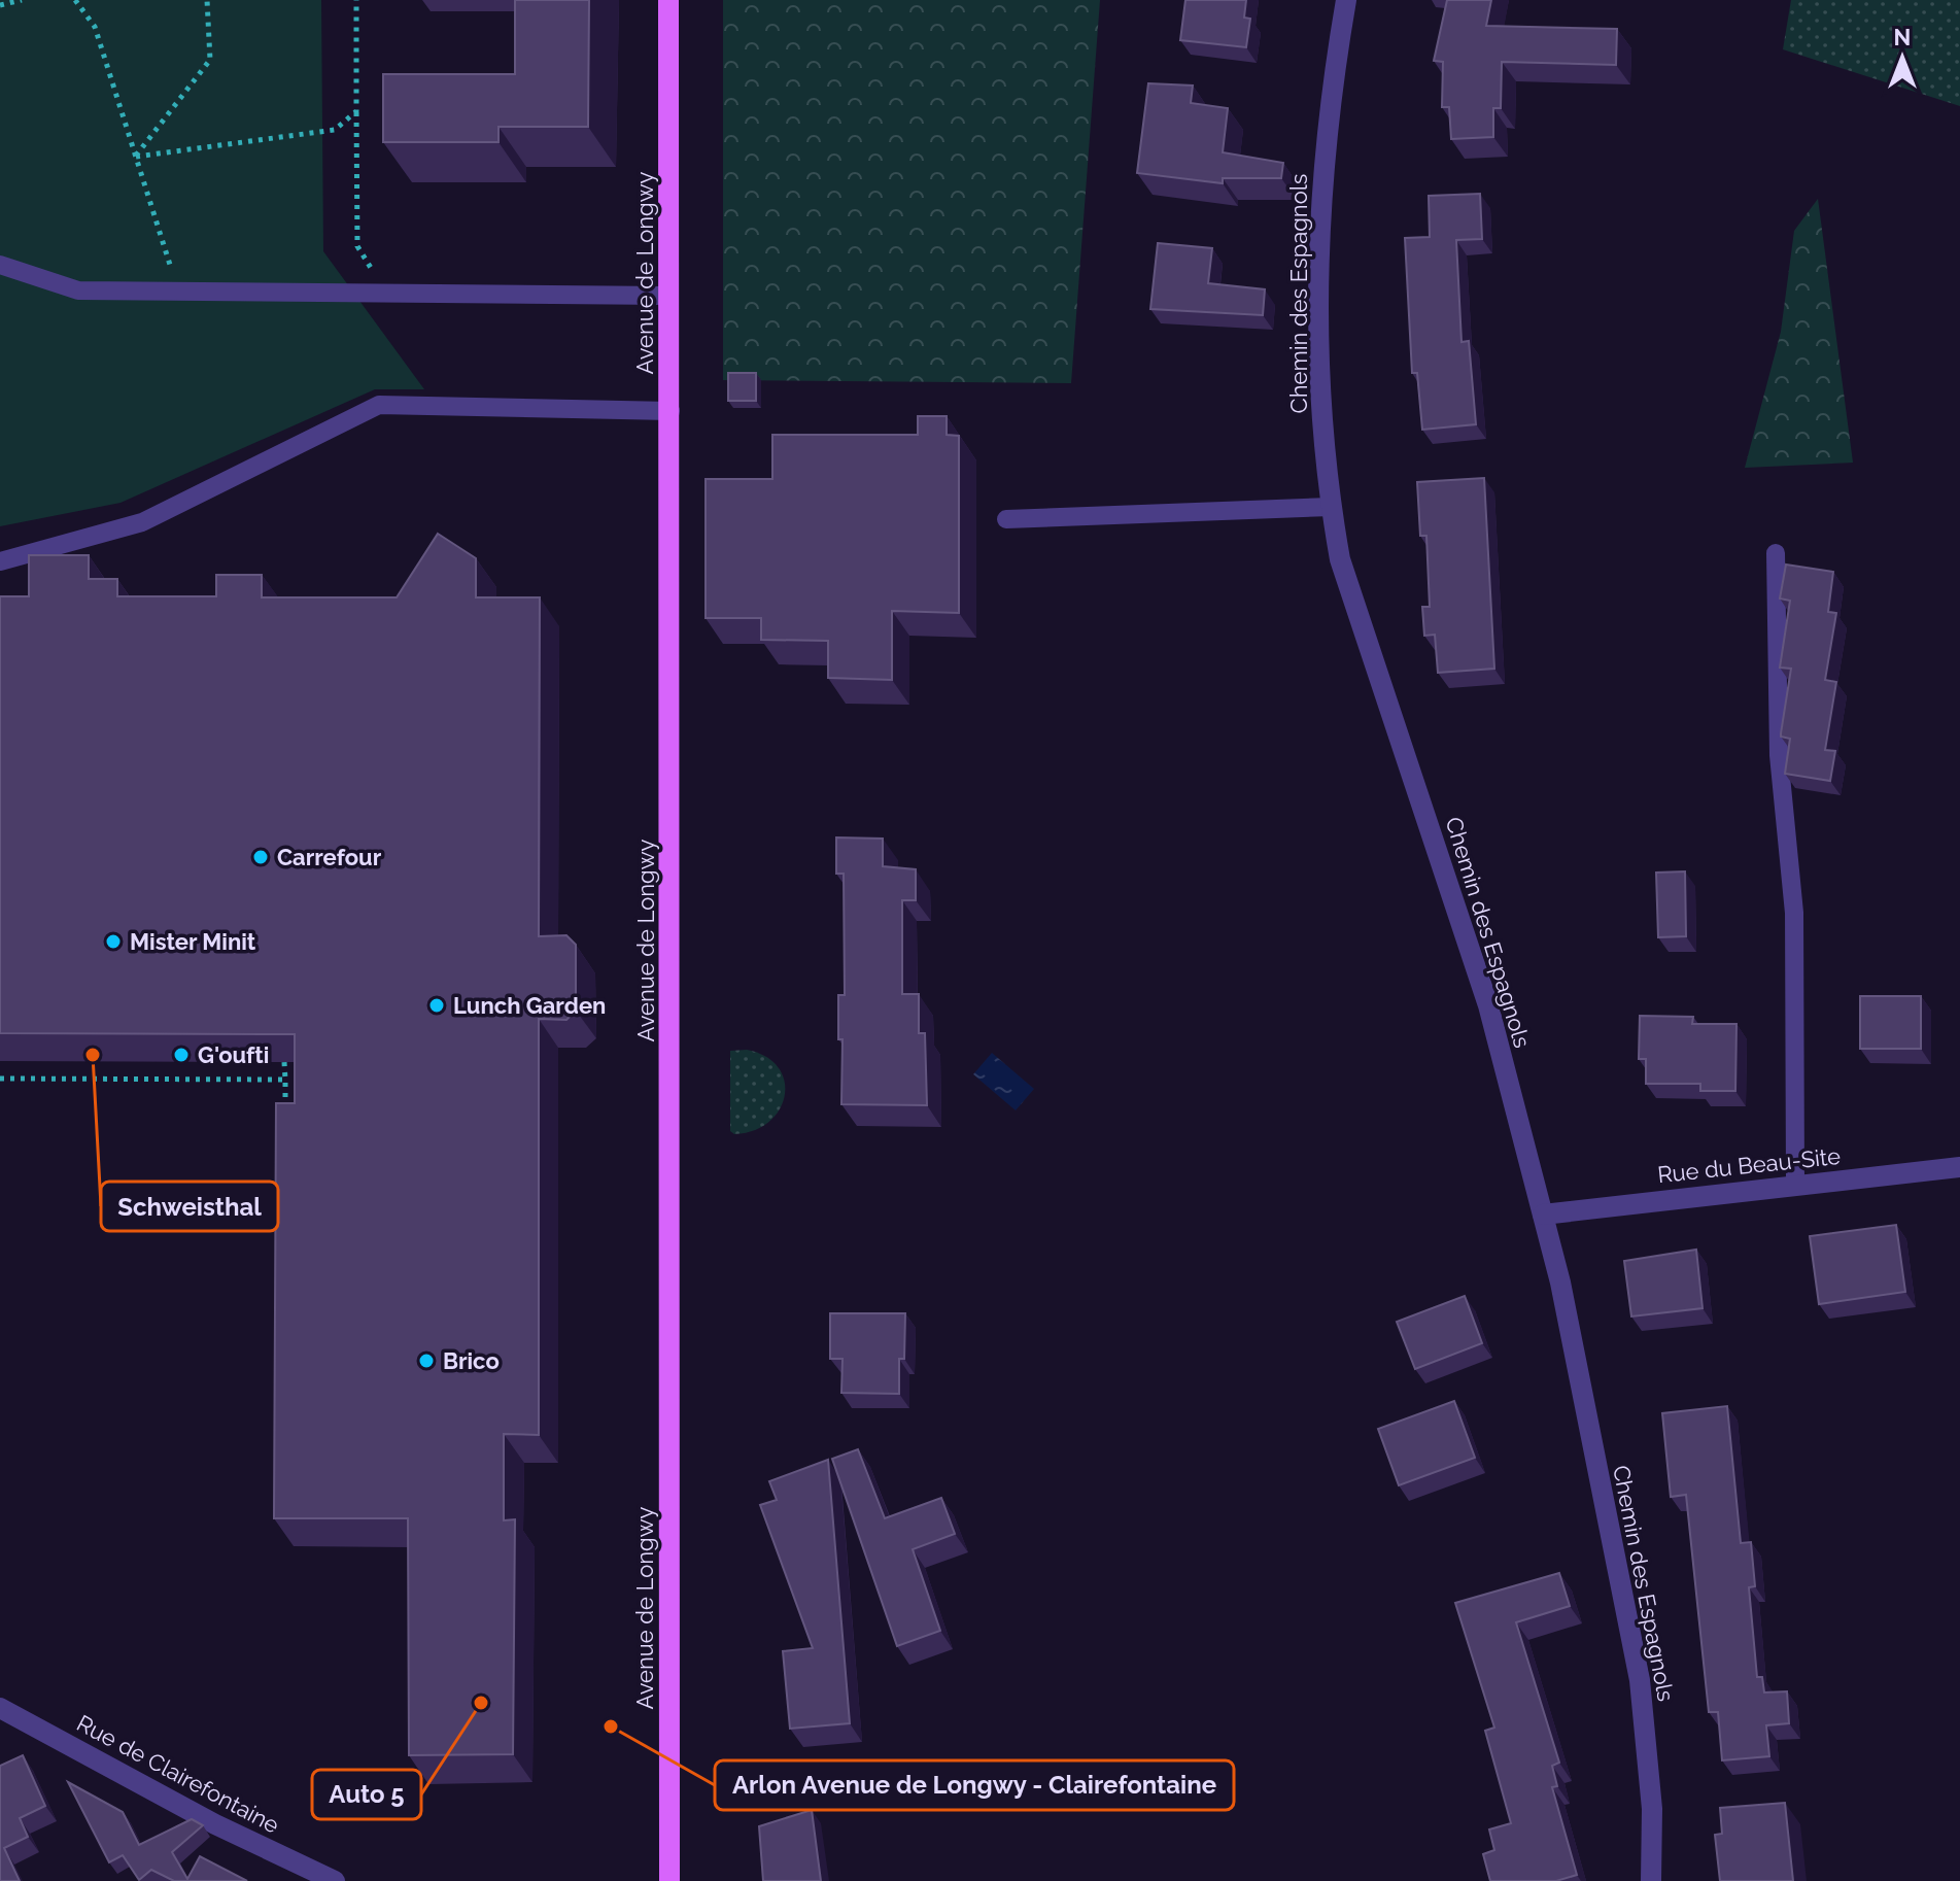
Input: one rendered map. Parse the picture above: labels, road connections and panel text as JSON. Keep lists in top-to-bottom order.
{
  "streets": {
    "main road": ["Avenue de Longwy"],
    "street": ["Chemin des Espagnols", "Rue du Beau-Site", "Rue de Clairefontaine"]
  },
  "crossings": [
    ["Chemin des Espagnols", "Rue du Beau-Site"]
  ],
  "places": [
    "Carrefour",
    "Mister Minit",
    "Lunch Garden",
    "Schweisthal",
    "G'oufti",
    "Brico",
    "Auto 5",
    "Arlon Avenue de Longwy - Clairefontaine"
  ],
  "north": "top"
}
